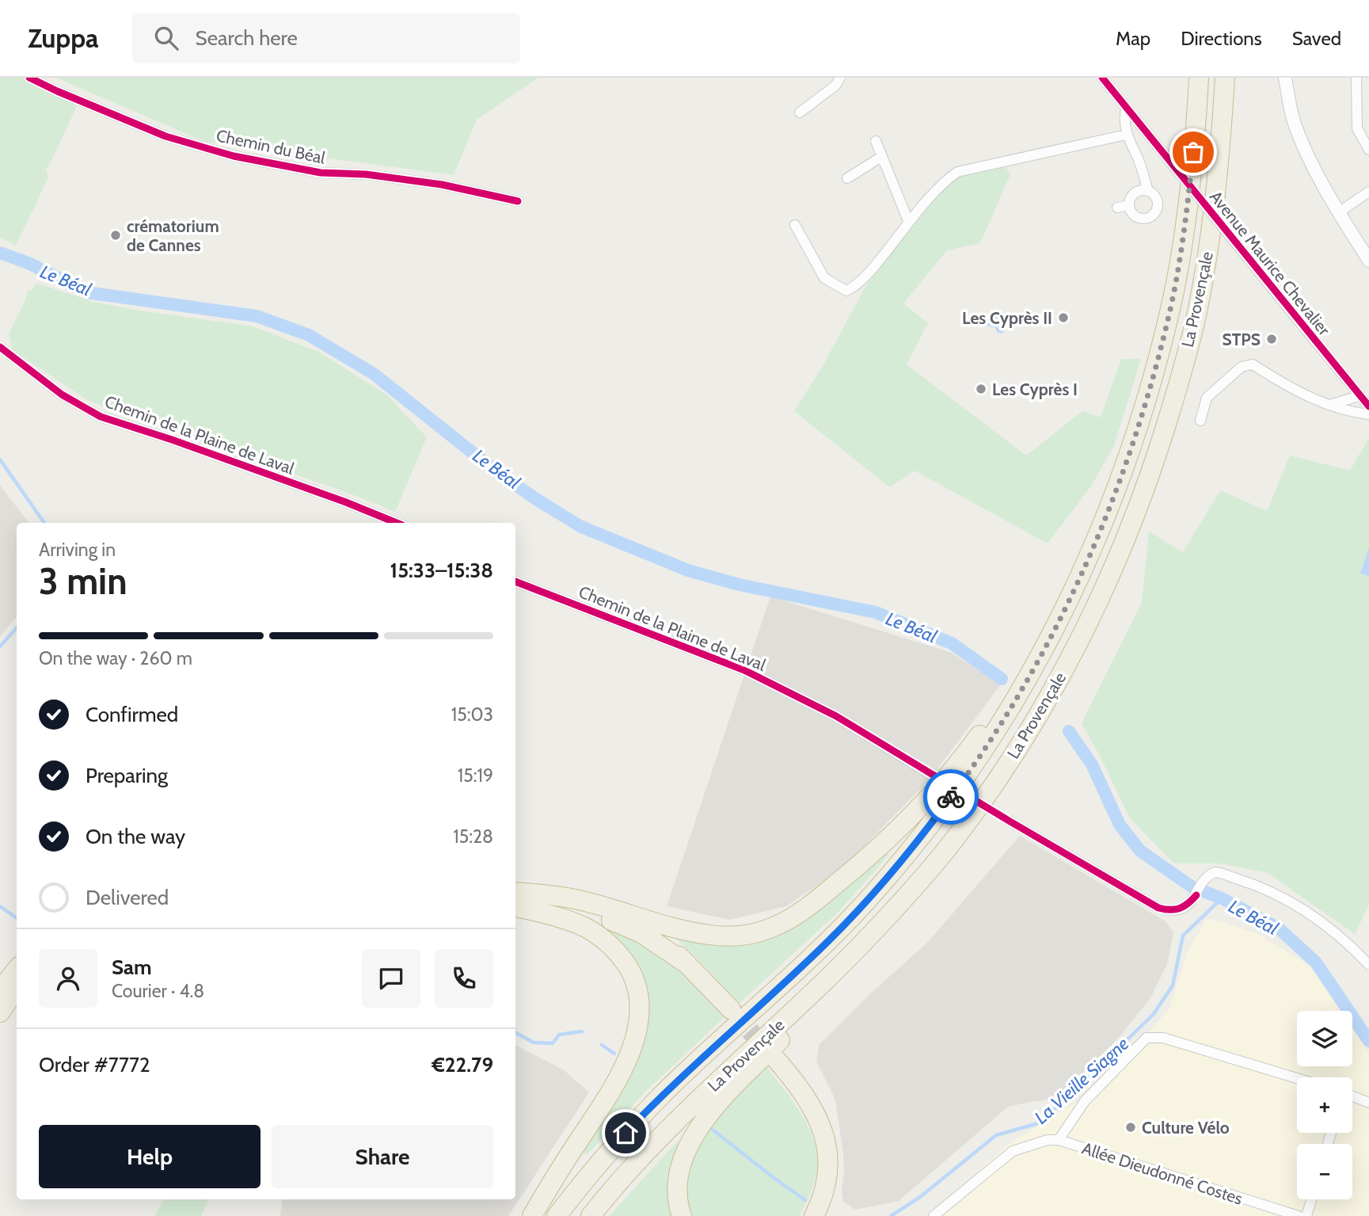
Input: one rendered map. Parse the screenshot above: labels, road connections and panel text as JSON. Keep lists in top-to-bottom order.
{
  "streets": {
    "highway": ["La Provençale"],
    "street": [
      "Chemin du Béal",
      "Avenue Maurice Chevalier",
      "Chemin de la Plaine de Laval",
      "Allée Dieudonné Costes"
    ]
  },
  "water": ["Le Béal", "La Vieille Siagne"],
  "places": [
    "crématorium de Cannes",
    "Les Cyprès II",
    "STPS",
    "Les Cyprès I",
    "Culture Vélo"
  ],
  "page": {
    "header": "Zuppa",
    "search": "Search here",
    "nav": ["Map", "Directions", "Saved"],
    "heading": ["3 min", "Arriving in", "15:33–15:38"],
    "panel": [
      "Sam",
      "Courier · 4.8",
      "Order #7772",
      "€22.79"
    ],
    "bar": "On the way · 260 m",
    "list": [
      ["Confirmed", "15:03"],
      ["Preparing", "15:19"],
      ["On the way", "15:28"],
      "Delivered"
    ],
    "map_buttons": ["+", "−"],
    "buttons": ["Help", "Share"]
  }
}
